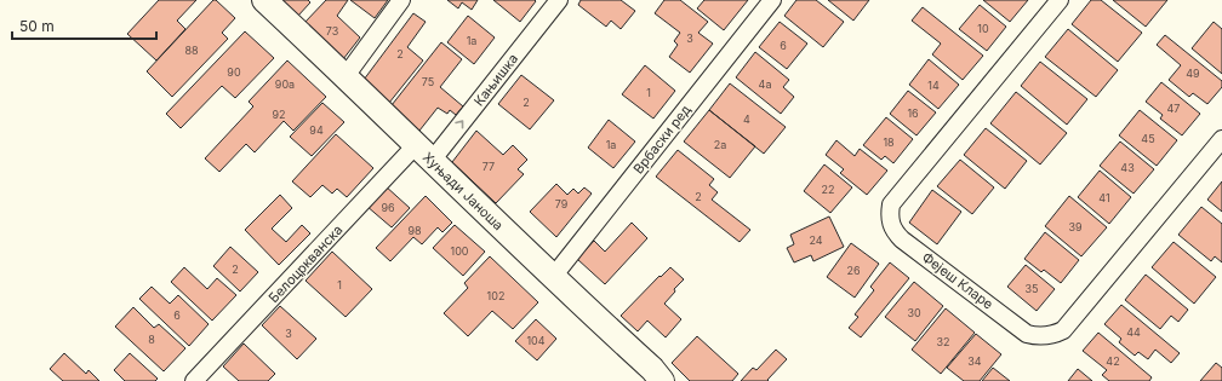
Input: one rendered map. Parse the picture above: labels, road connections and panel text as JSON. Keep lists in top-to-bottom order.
{
  "streets": {
    "street": [
      "Кањишка",
      "Врбаски ред",
      "Хуњади Јаноша",
      "Белоцркванска",
      "Фејеш Кларе"
    ]
  },
  "crossings": [
    ["Кањишка", "Хуњади Јаноша"],
    ["Кањишка", "Белоцркванска"],
    ["Врбаски ред", "Хуњади Јаноша"],
    ["Хуњади Јаноша", "Белоцркванска"]
  ],
  "house_numbers": [
    "10",
    "73",
    "3",
    "1a",
    "6",
    "88",
    "2",
    "90",
    "49",
    "75",
    "90a",
    "4a",
    "14",
    "1",
    "2",
    "47",
    "16",
    "92",
    "4",
    "94",
    "45",
    "18",
    "1a",
    "2a",
    "77",
    "43",
    "22",
    "2",
    "41",
    "79",
    "96",
    "39",
    "98",
    "24",
    "100",
    "2",
    "26",
    "1",
    "35",
    "102",
    "30",
    "6",
    "44",
    "3",
    "8",
    "104",
    "32",
    "34",
    "42"
  ],
  "scale_bar": "50 m"
}
